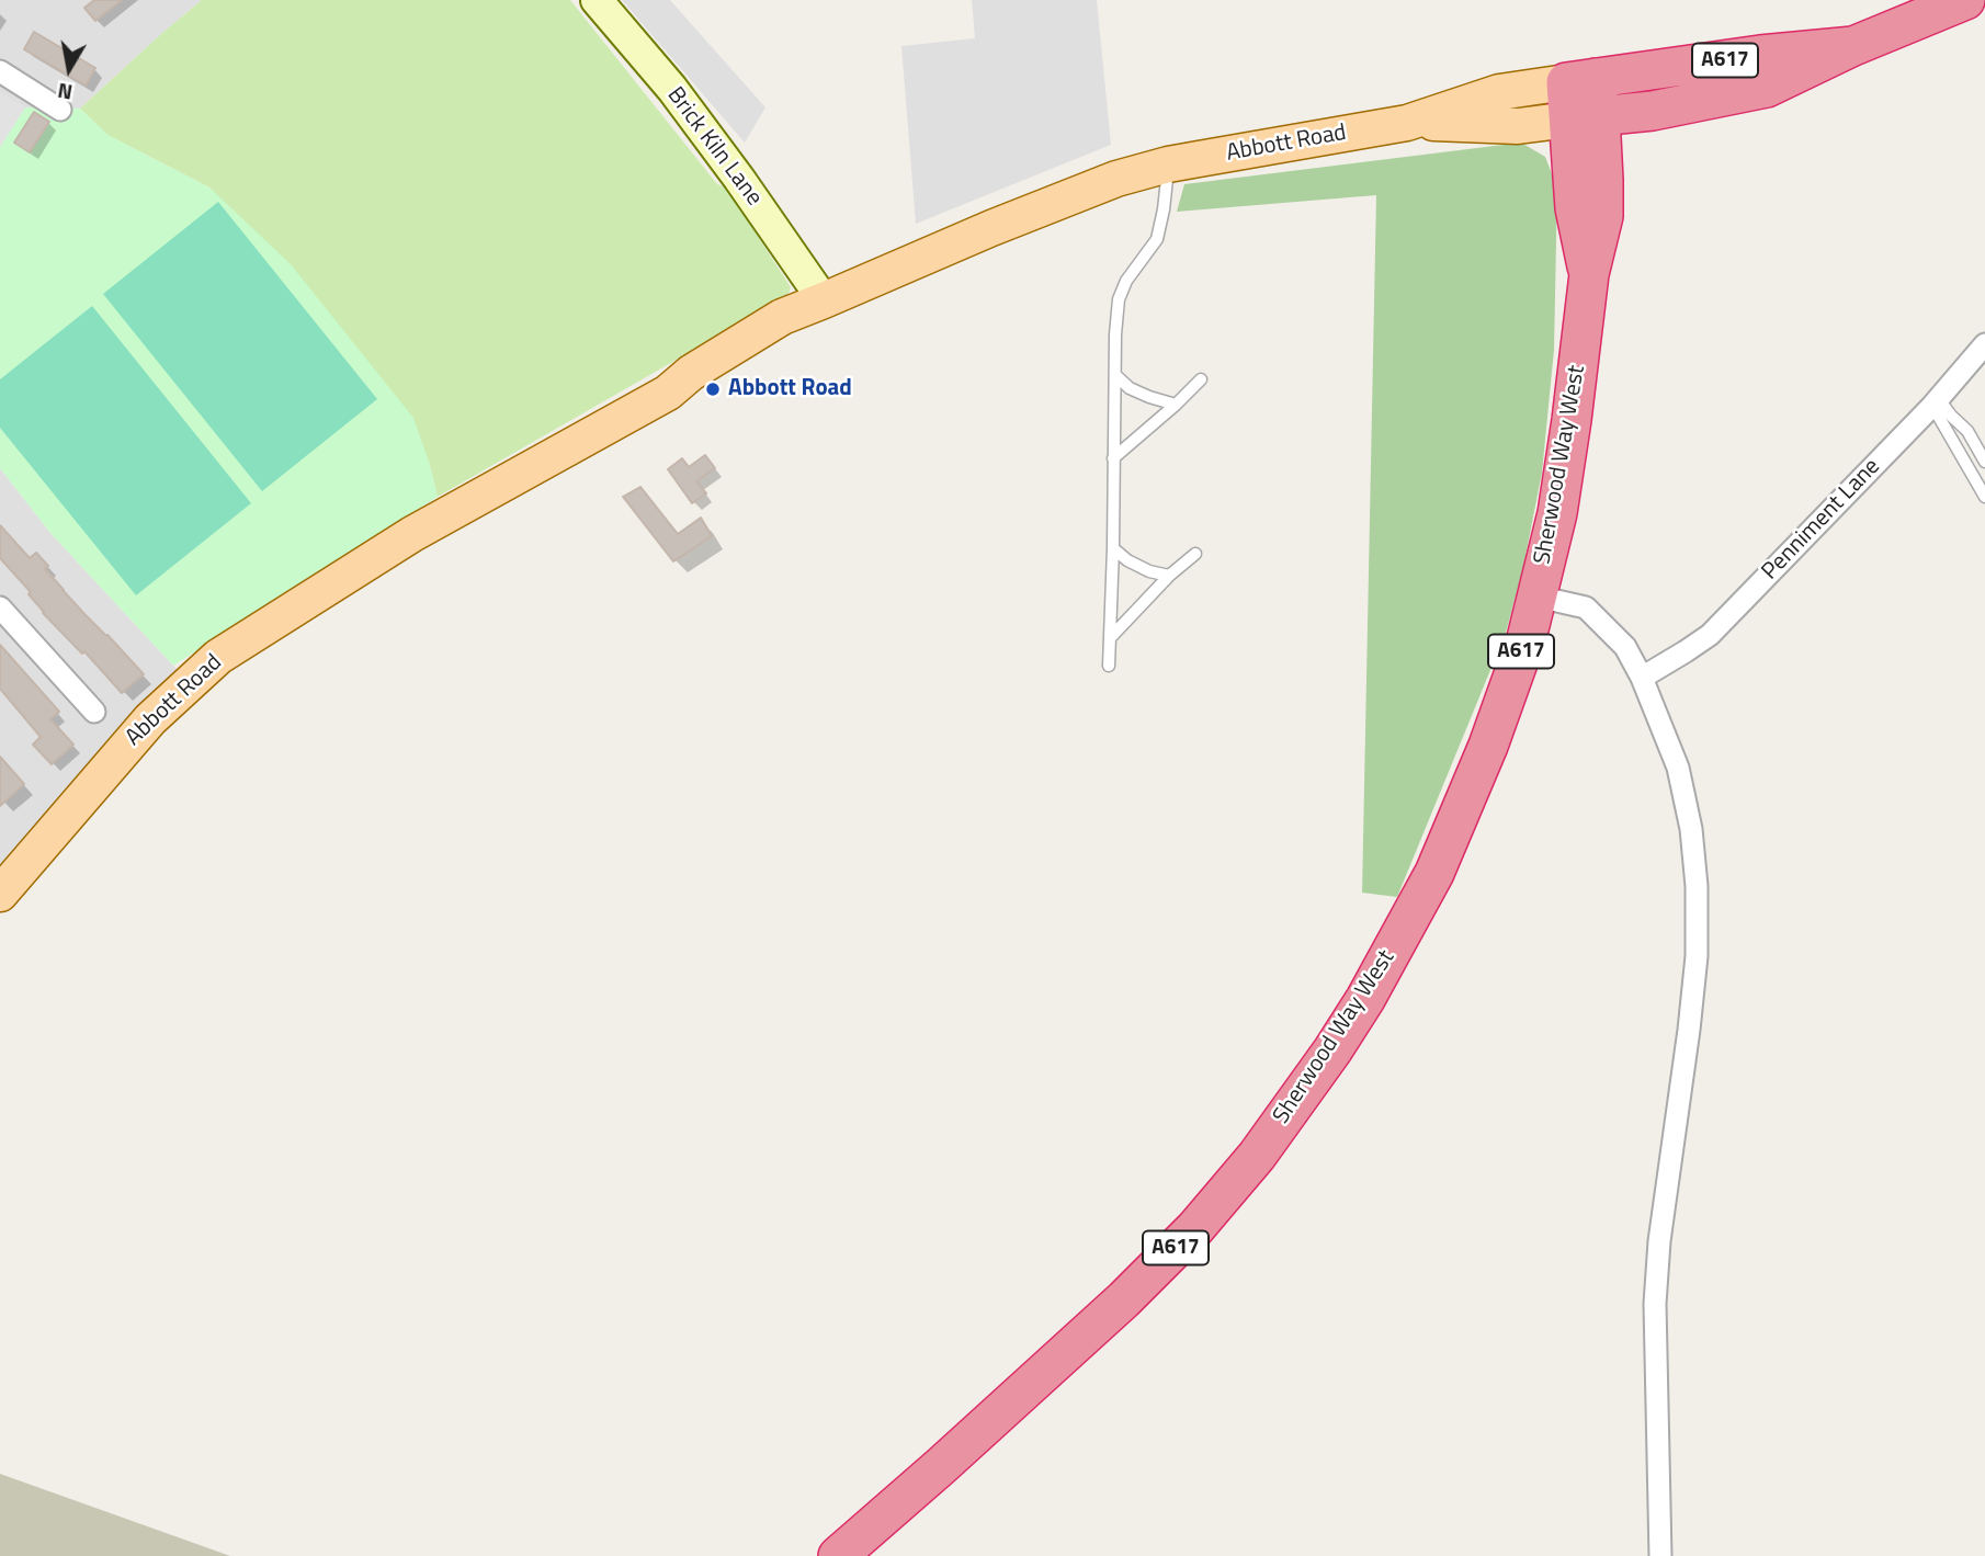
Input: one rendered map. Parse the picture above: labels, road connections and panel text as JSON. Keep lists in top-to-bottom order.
{
  "streets": {
    "highway": ["A617", "Abbott Road", "Sherwood Way West"],
    "street": ["Brick Kiln Lane", "Penniment Lane"]
  },
  "crossings": [
    ["Abbott Road", "Brick Kiln Lane"],
    ["Abbott Road", "Sherwood Way West"]
  ],
  "places": ["Abbott Road"],
  "north": "bottom"
}
